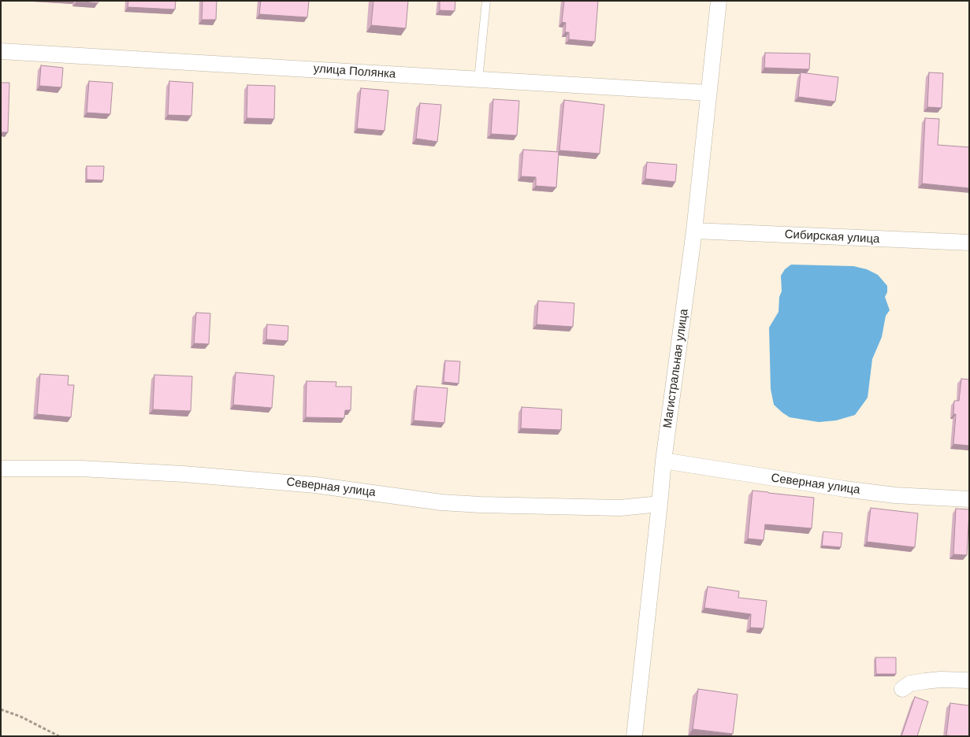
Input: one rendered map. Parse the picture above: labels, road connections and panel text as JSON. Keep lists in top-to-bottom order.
{
  "streets": {
    "street": [
      "улица Полянка",
      "Сибирская улица",
      "Магистральная улица",
      "Северная улица"
    ]
  },
  "crossings": [
    ["улица Полянка", "Магистральная улица"],
    ["Сибирская улица", "Магистральная улица"],
    ["Магистральная улица", "Северная улица"]
  ]
}
